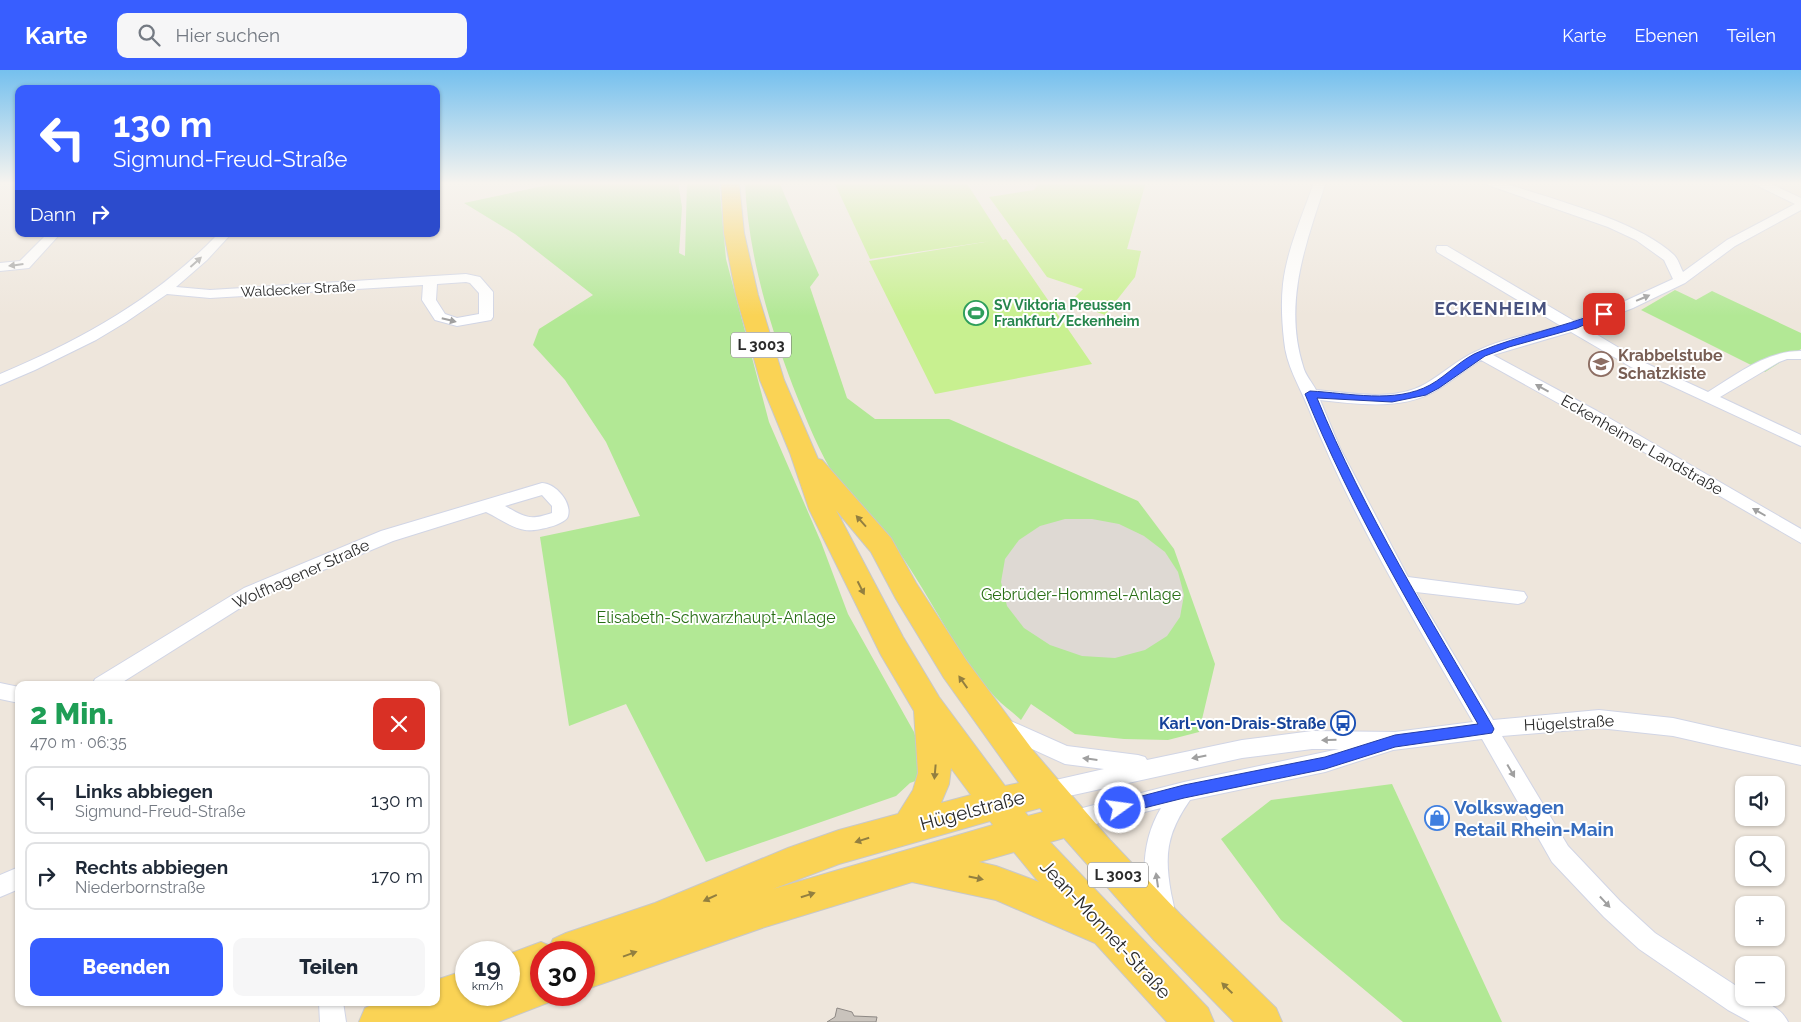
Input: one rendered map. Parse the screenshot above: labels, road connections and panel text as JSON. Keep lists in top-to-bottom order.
{
  "streets": {
    "main road": ["L 3003", "Hügelstraße", "Jean-Monnet-Straße"],
    "street": ["Waldecker Straße", "Eckenheimer Landstraße", "Wolfhagener Straße"]
  },
  "crossings": [
    ["L 3003", "Hügelstraße"],
    ["L 3003", "Jean-Monnet-Straße"],
    ["Hügelstraße", "Jean-Monnet-Straße"]
  ],
  "districts": ["ECKENHEIM"],
  "parks": ["Gebrüder-Hommel-Anlage", "Elisabeth-Schwarzhaupt-Anlage"],
  "places": {
    "sports": ["SV Viktoria Preussen Frankfurt/Eckenheim"],
    "school or university": ["Krabbelstube Schatzkiste"],
    "bus stop": ["Karl-von-Drais-Straße"],
    "shop": ["Volkswagen Retail Rhein-Main"]
  },
  "page": {
    "header": "Karte",
    "search": "Hier suchen",
    "nav": ["Karte", "Ebenen", "Teilen"],
    "turn": ["130 m", "Sigmund-Freud-Straße"],
    "then": "Dann",
    "heading": ["2 Min.", "470 m · 06:35"],
    "list": [
      {
        "name": "Links abbiegen",
        "note": "Sigmund-Freud-Straße",
        "value": "130 m"
      },
      {
        "name": "Rechts abbiegen",
        "note": "Niederbornstraße",
        "value": "170 m"
      }
    ],
    "map_buttons": ["+", "−"],
    "buttons": ["Beenden", "Teilen"],
    "speed": "19 km/h",
    "limit": "30"
  }
}
